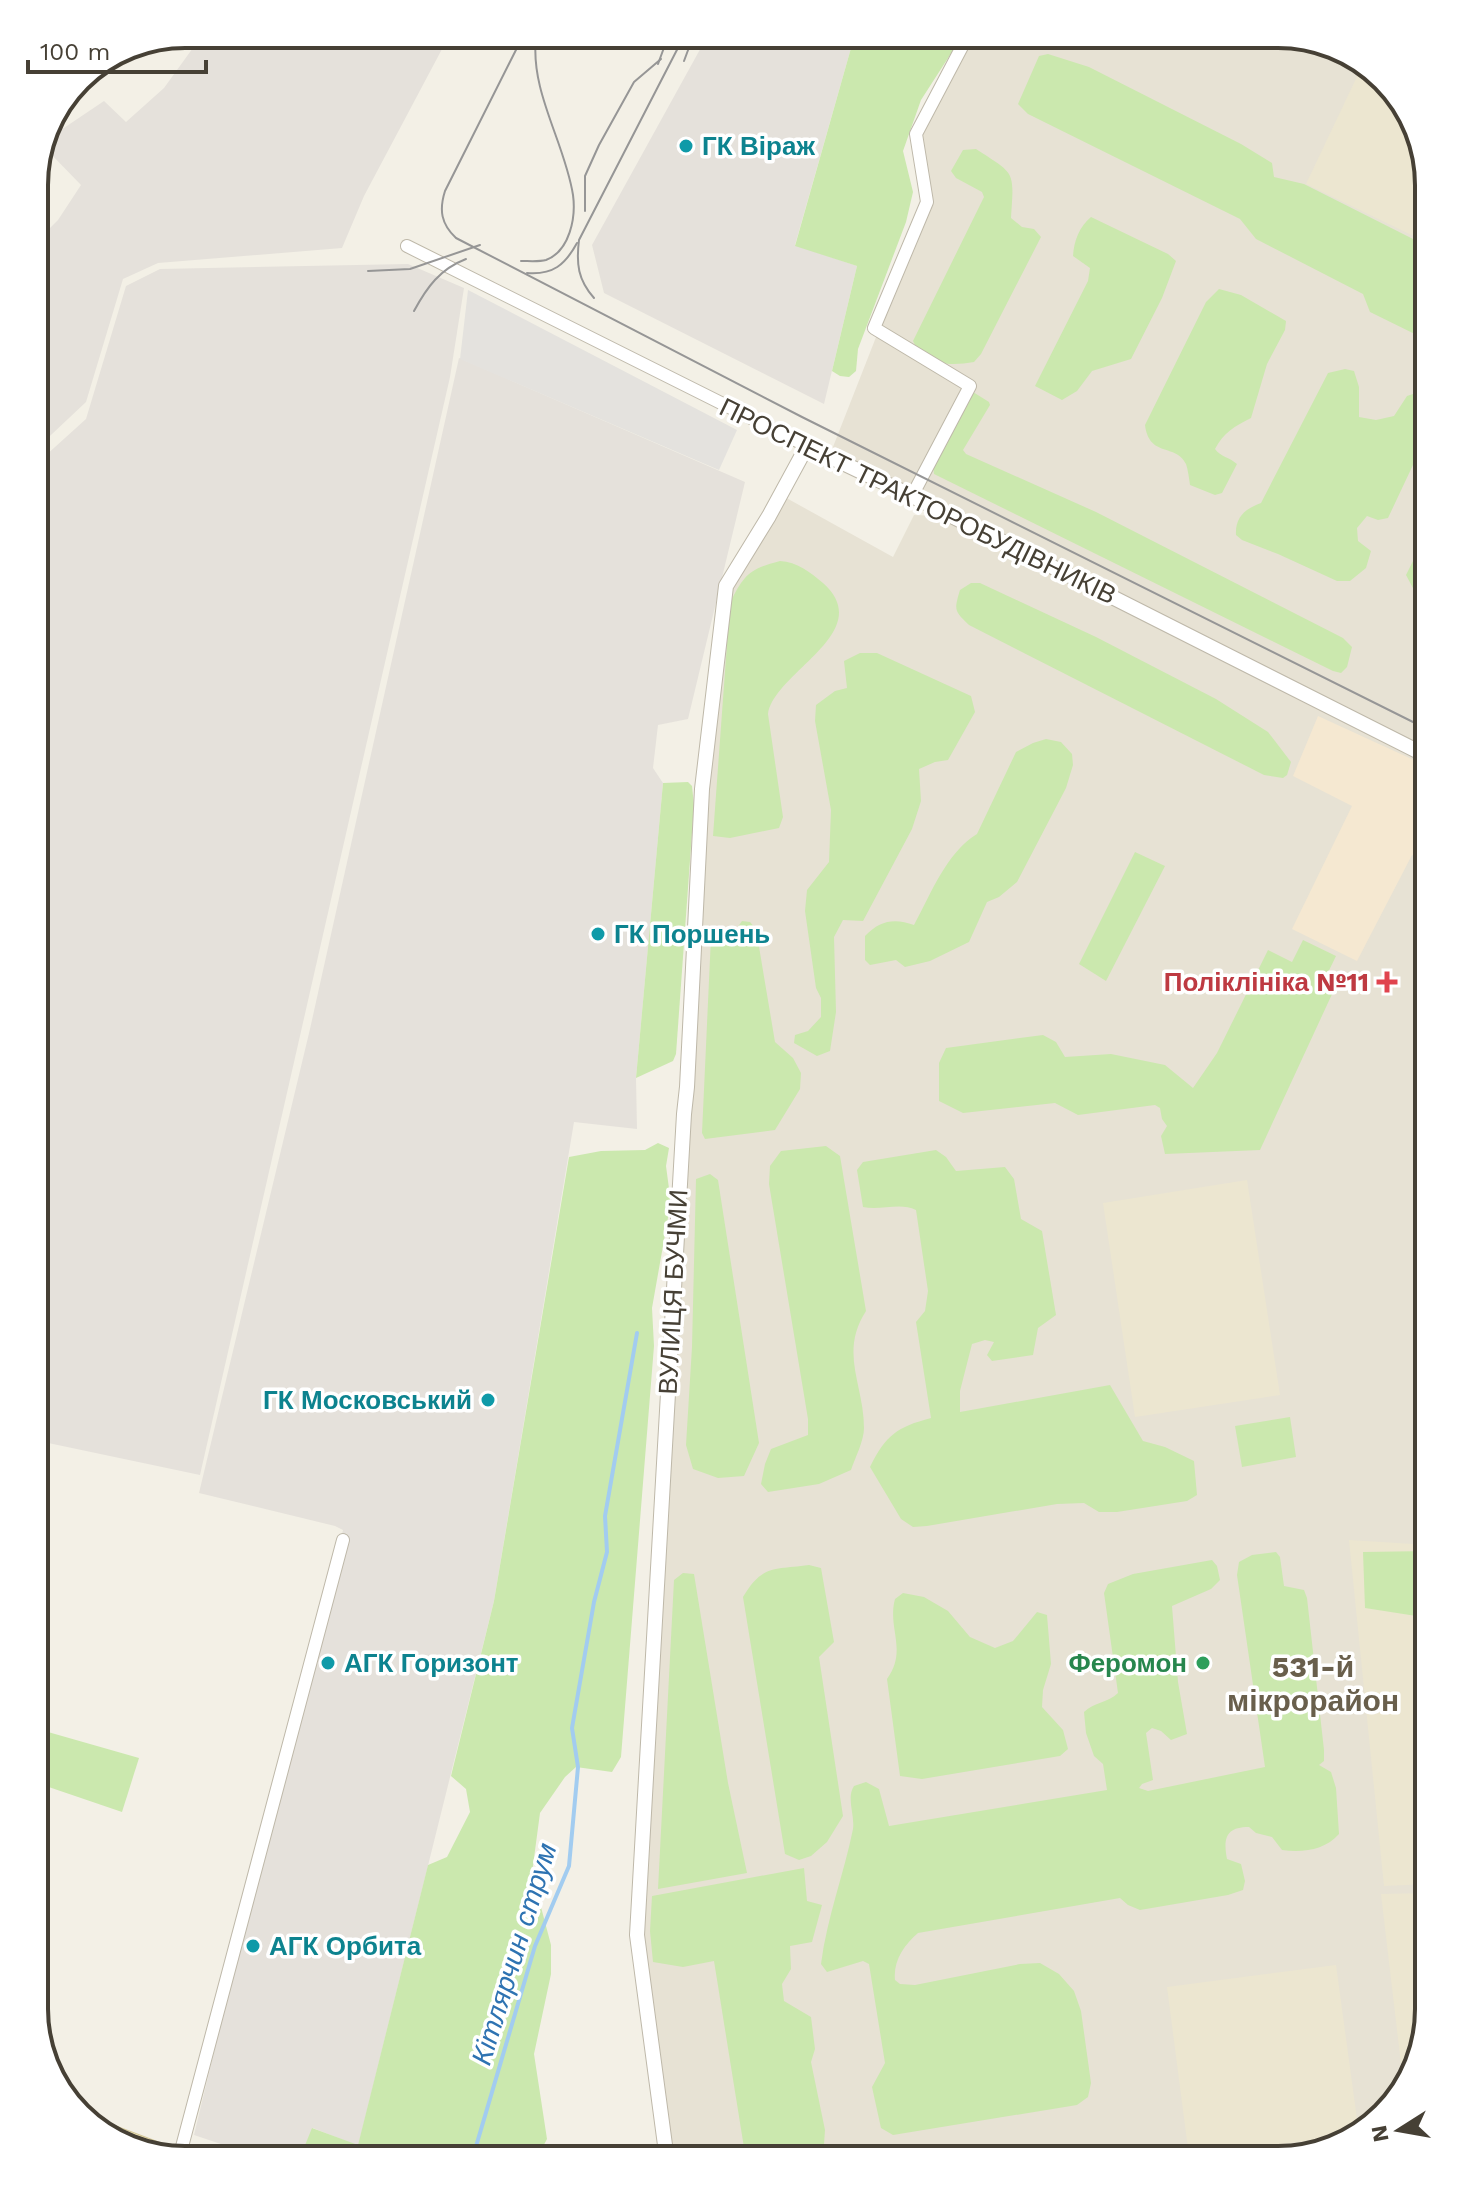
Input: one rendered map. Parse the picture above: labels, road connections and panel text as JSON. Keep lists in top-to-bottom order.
{
  "streets": {
    "street": ["ПРОСПЕКТ ТРАКТОРОБУДІВНИКІВ", "ВУЛИЦЯ БУЧМИ"]
  },
  "crossings": [
    ["ПРОСПЕКТ ТРАКТОРОБУДІВНИКІВ", "ВУЛИЦЯ БУЧМИ"]
  ],
  "districts": ["531-й мікрорайон"],
  "water": ["Кітлярчин струм"],
  "places": {
    "other": [
      "ГК Віраж",
      "ГК Поршень",
      "ГК Московський",
      "АГК Горизонт",
      "Феромон",
      "АГК Орбита"
    ],
    "health": ["Поліклініка №11"]
  },
  "scale_bar": "100 m",
  "north": "left"
}
